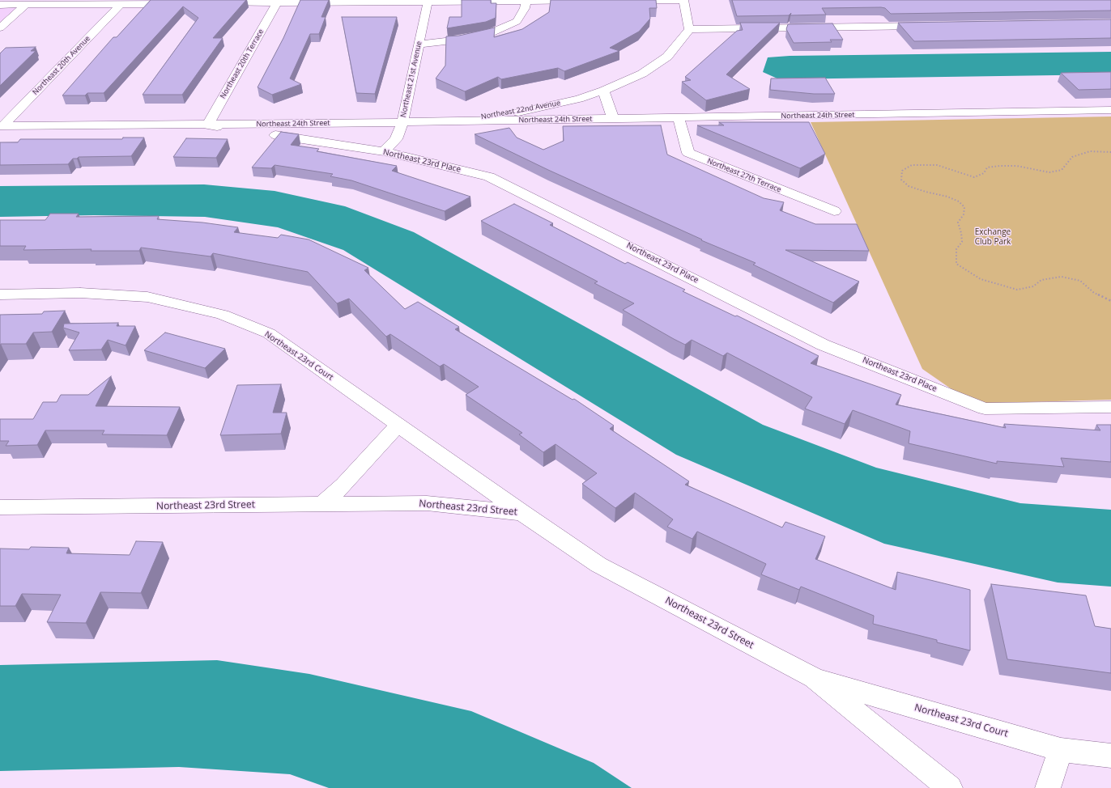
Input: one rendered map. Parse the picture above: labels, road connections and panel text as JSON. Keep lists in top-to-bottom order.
{
  "streets": {
    "street": [
      "Northeast 20th Terrace",
      "Northeast 20th Avenue",
      "Northeast 21st Avenue",
      "Northeast 22nd Avenue",
      "Northeast 24th Street",
      "Northeast 23rd Place",
      "Northeast 27th Terrace",
      "Northeast 23rd Court",
      "Northeast 23rd Street"
    ]
  },
  "crossings": [
    ["Northeast 20th Terrace", "Northeast 24th Street"],
    ["Northeast 20th Terrace", "Northeast 23rd Place"],
    ["Northeast 20th Avenue", "Northeast 24th Street"],
    ["Northeast 21st Avenue", "Northeast 24th Street"],
    ["Northeast 21st Avenue", "Northeast 23rd Place"],
    ["Northeast 22nd Avenue", "Northeast 24th Street"],
    ["Northeast 24th Street", "Northeast 23rd Place"],
    ["Northeast 24th Street", "Northeast 27th Terrace"],
    ["Northeast 23rd Court", "Northeast 23rd Street"]
  ],
  "parks": ["Exchange Club Park"]
}
